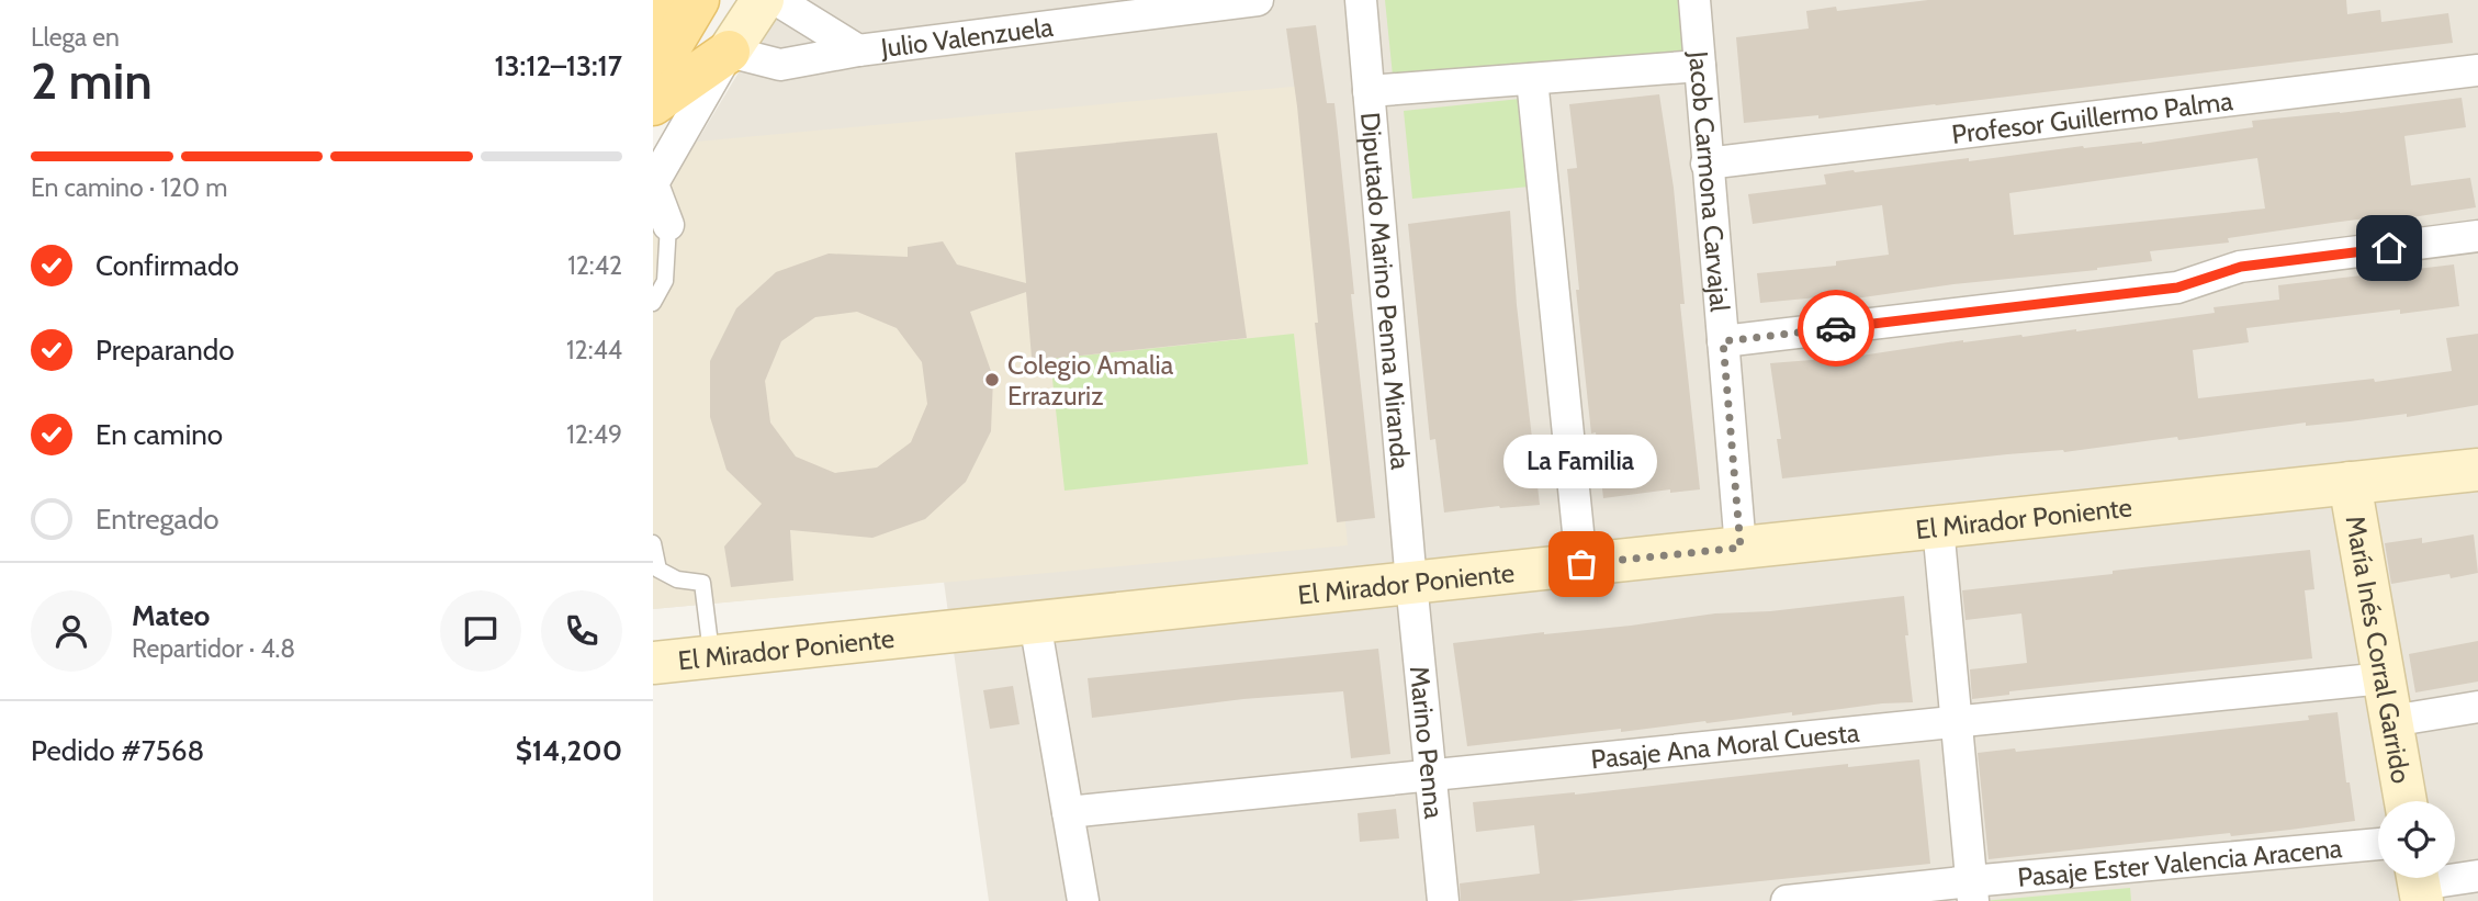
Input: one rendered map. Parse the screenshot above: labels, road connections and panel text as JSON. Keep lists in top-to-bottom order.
{
  "streets": {
    "street": [
      "Julio Valenzuela",
      "Profesor Guillermo Palma",
      "Jacob Carmona Carvajal",
      "Diputado Marino Penna Miranda",
      "El Mirador Poniente",
      "María Inés Corral Garrido",
      "Marino Penna",
      "Pasaje Ana Moral Cuesta",
      "Pasaje Ester Valencia Aracena"
    ]
  },
  "crossings": [
    ["Profesor Guillermo Palma", "Jacob Carmona Carvajal"],
    ["Jacob Carmona Carvajal", "El Mirador Poniente"],
    ["Diputado Marino Penna Miranda", "El Mirador Poniente"],
    ["Diputado Marino Penna Miranda", "Marino Penna"],
    ["El Mirador Poniente", "María Inés Corral Garrido"],
    ["El Mirador Poniente", "Marino Penna"],
    ["María Inés Corral Garrido", "Pasaje Ana Moral Cuesta"],
    ["Marino Penna", "Pasaje Ana Moral Cuesta"]
  ],
  "places": ["Colegio Amalia Errazuriz", "La Familia"],
  "page": {
    "heading": ["2 min", "Llega en", "13:12–13:17"],
    "panel": [
      "Mateo",
      "Repartidor · 4.8",
      "Pedido #7568",
      "$14,200"
    ],
    "bar": "En camino · 120 m",
    "list": [
      ["Confirmado", "12:42"],
      ["Preparando", "12:44"],
      ["En camino", "12:49"],
      "Entregado"
    ],
    "bubble": "La Familia"
  }
}
